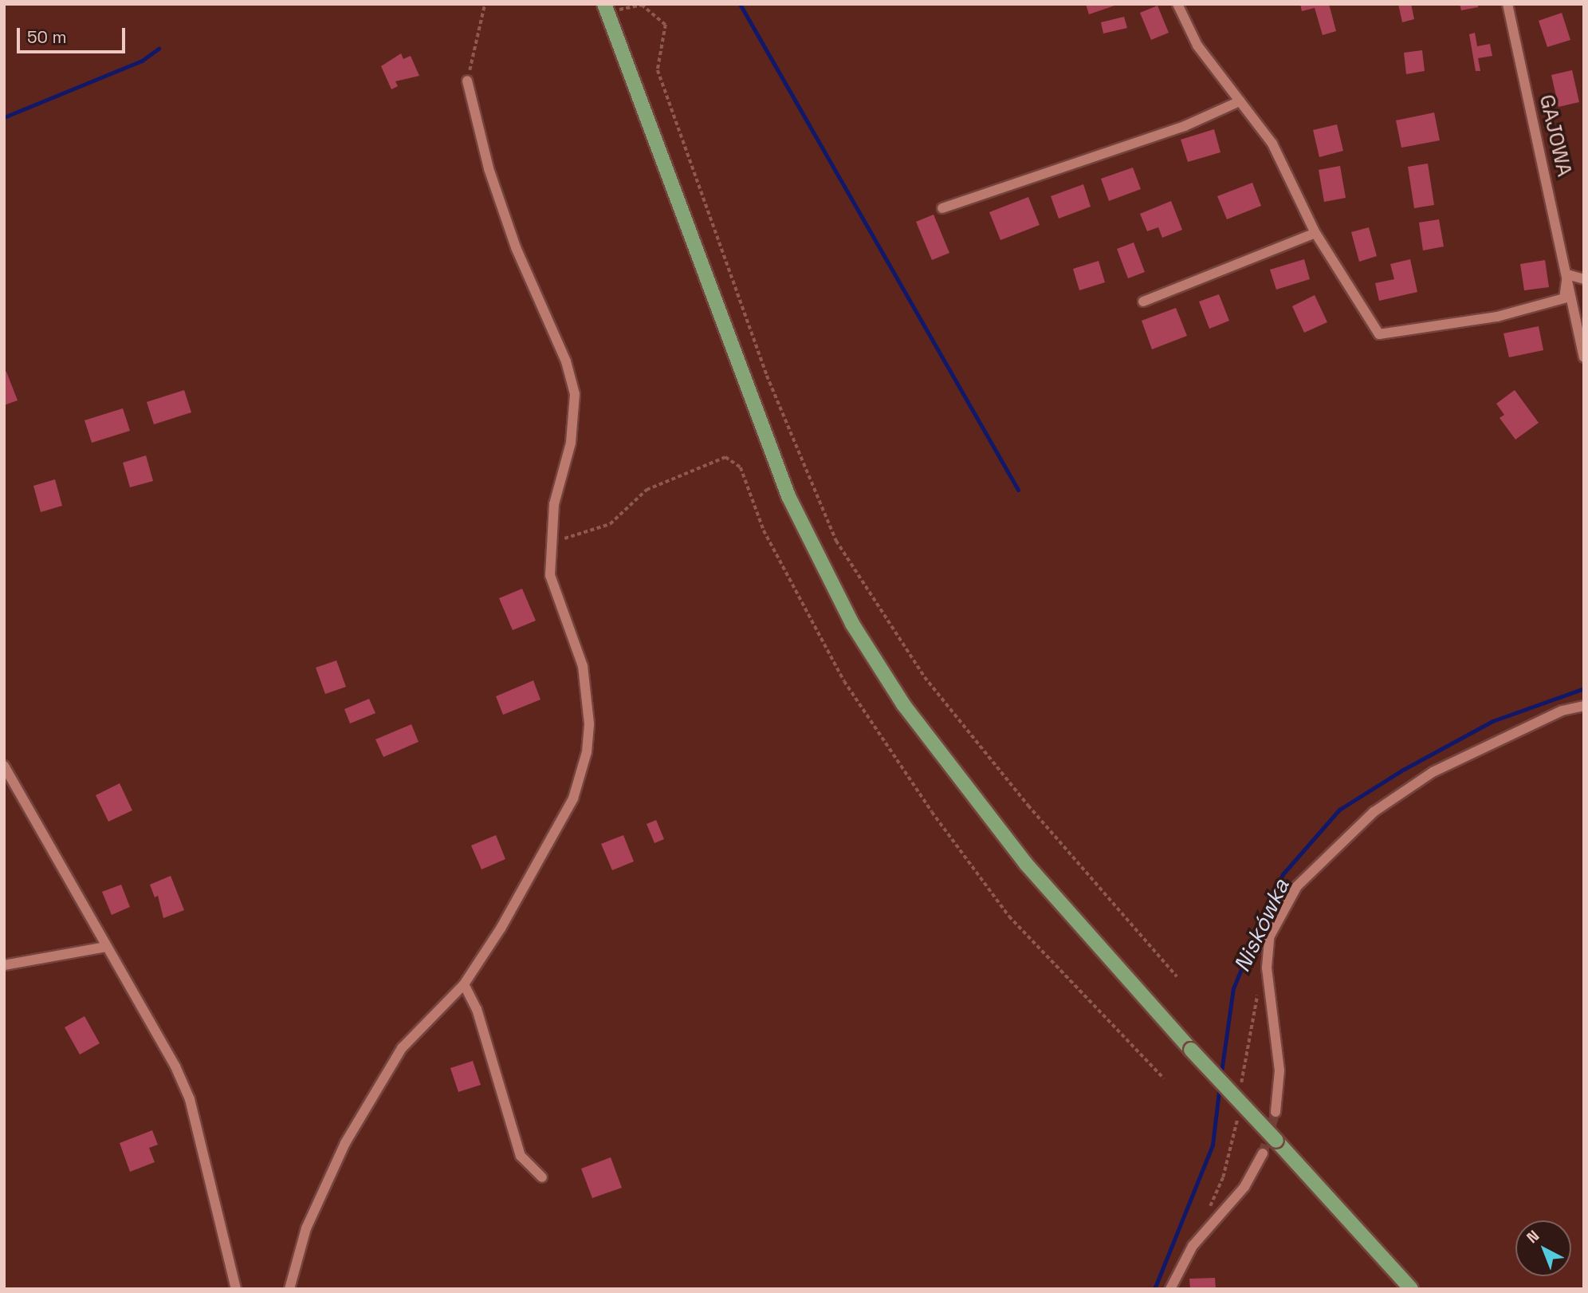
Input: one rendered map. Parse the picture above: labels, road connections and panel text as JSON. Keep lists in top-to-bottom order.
{
  "streets": {
    "street": ["GAJOWA"]
  },
  "water": ["Niskówka"],
  "scale_bar": "50 m",
  "north": "top left"
}
